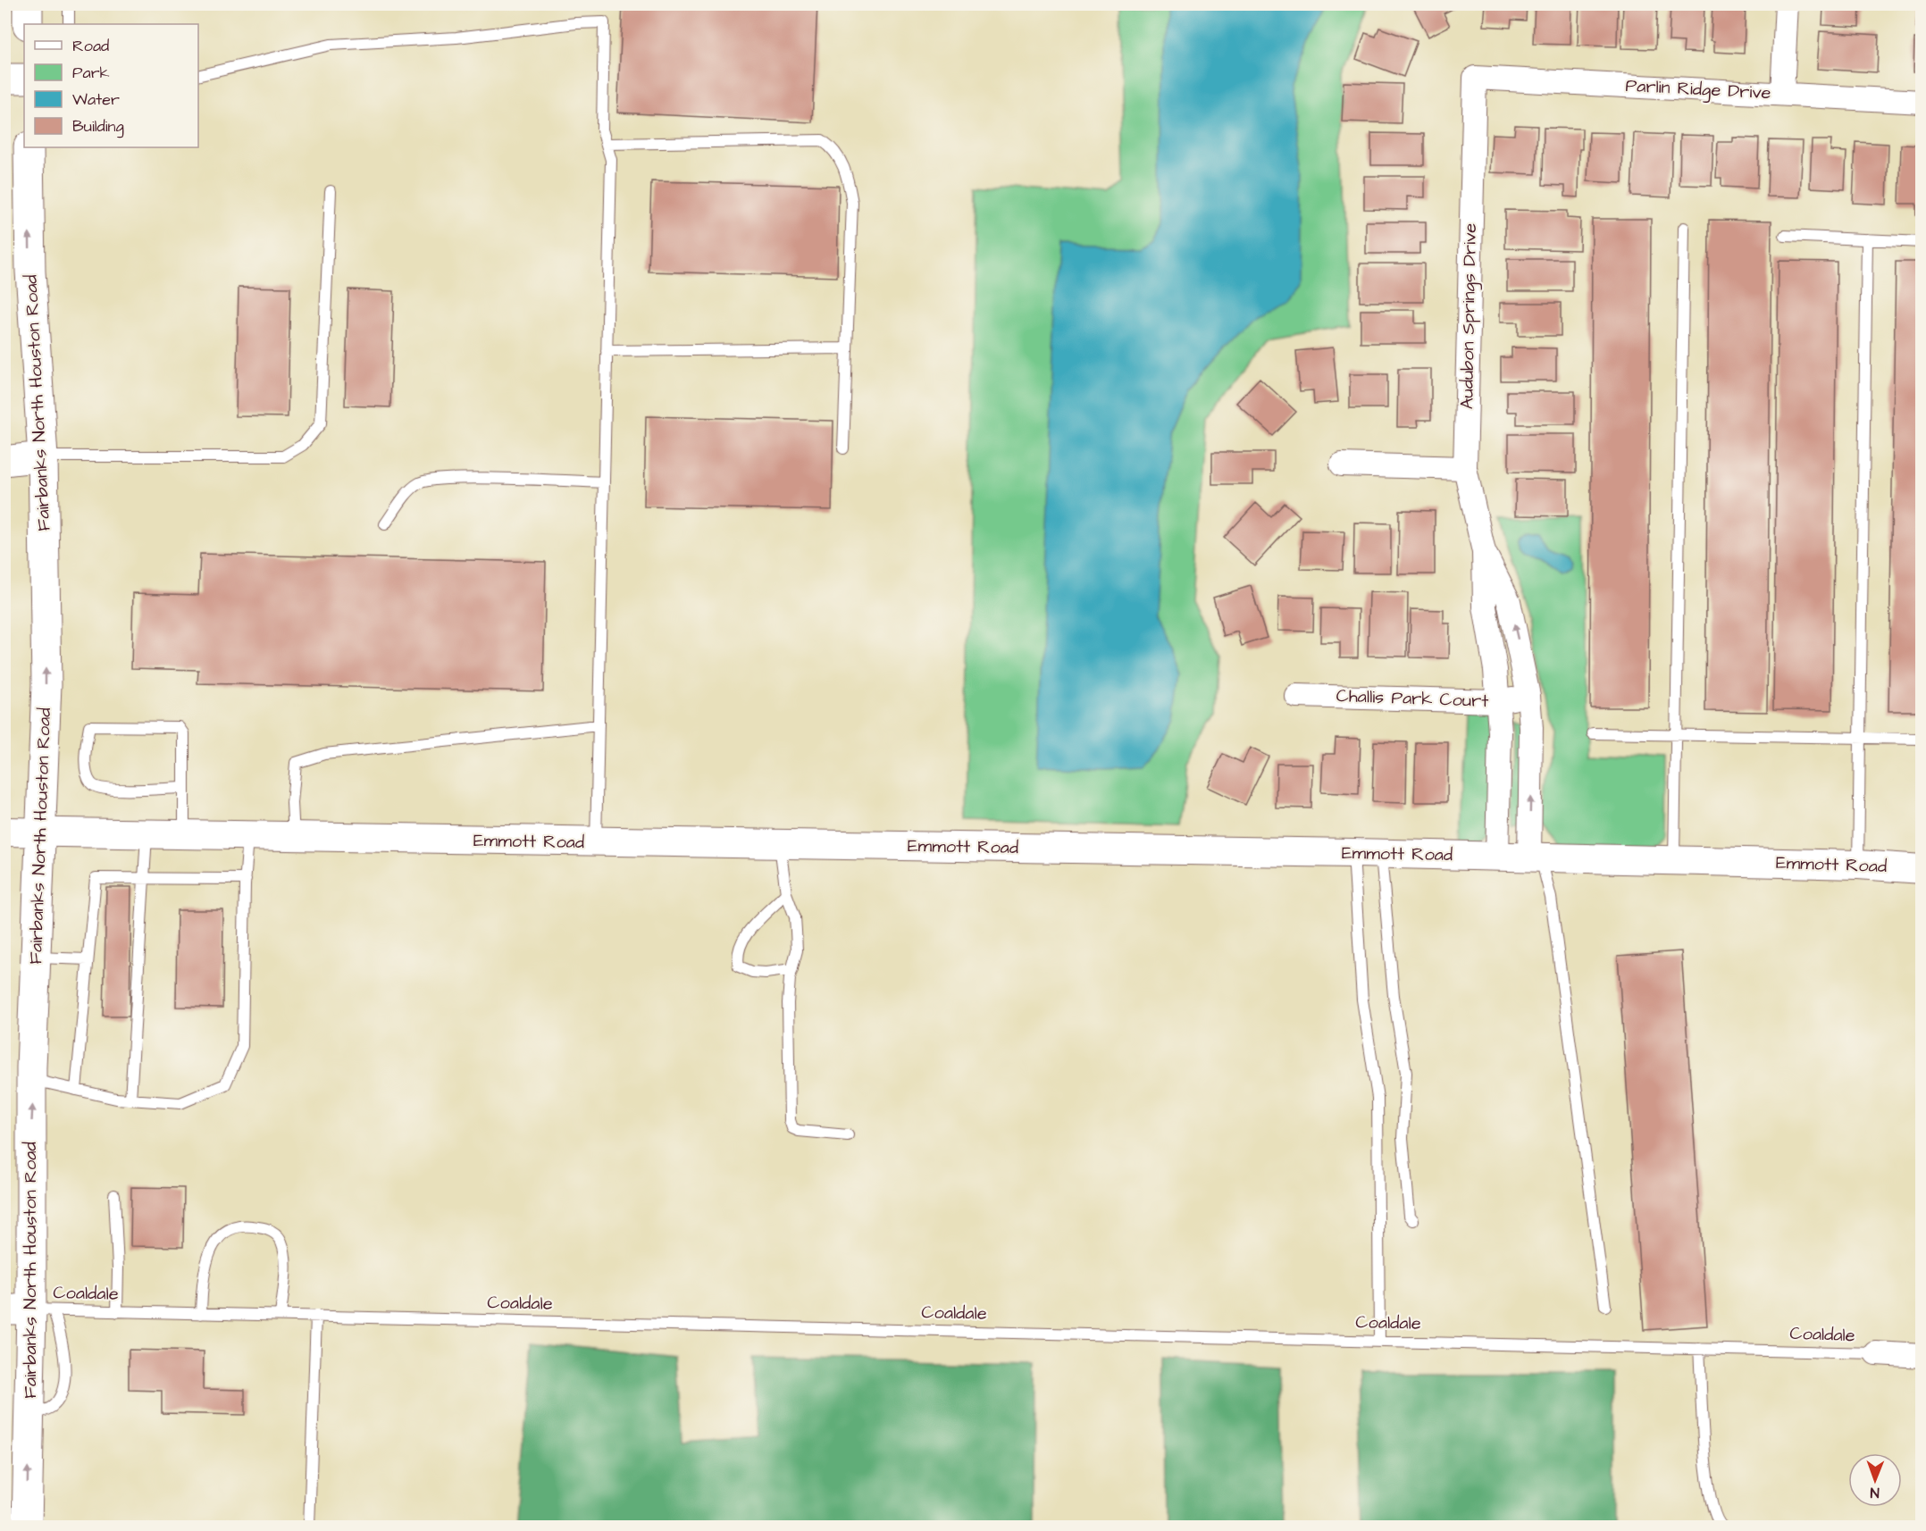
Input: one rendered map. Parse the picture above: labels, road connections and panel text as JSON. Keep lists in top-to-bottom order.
{
  "streets": {
    "main road": ["Fairbanks North Houston Road"],
    "street": [
      "Parlin Ridge Drive",
      "Audubon Springs Drive",
      "Challis Park Court",
      "Emmott Road"
    ],
    "lane": ["Coaldale"]
  },
  "crossings": [
    ["Parlin Ridge Drive", "Audubon Springs Drive"],
    ["Audubon Springs Drive", "Challis Park Court"],
    ["Audubon Springs Drive", "Emmott Road"],
    ["Fairbanks North Houston Road", "Emmott Road"],
    ["Fairbanks North Houston Road", "Coaldale"]
  ],
  "one_way": ["Fairbanks North Houston Road"],
  "legend": [
    "Road",
    "Park",
    "Water",
    "Building"
  ],
  "north": "bottom"
}
